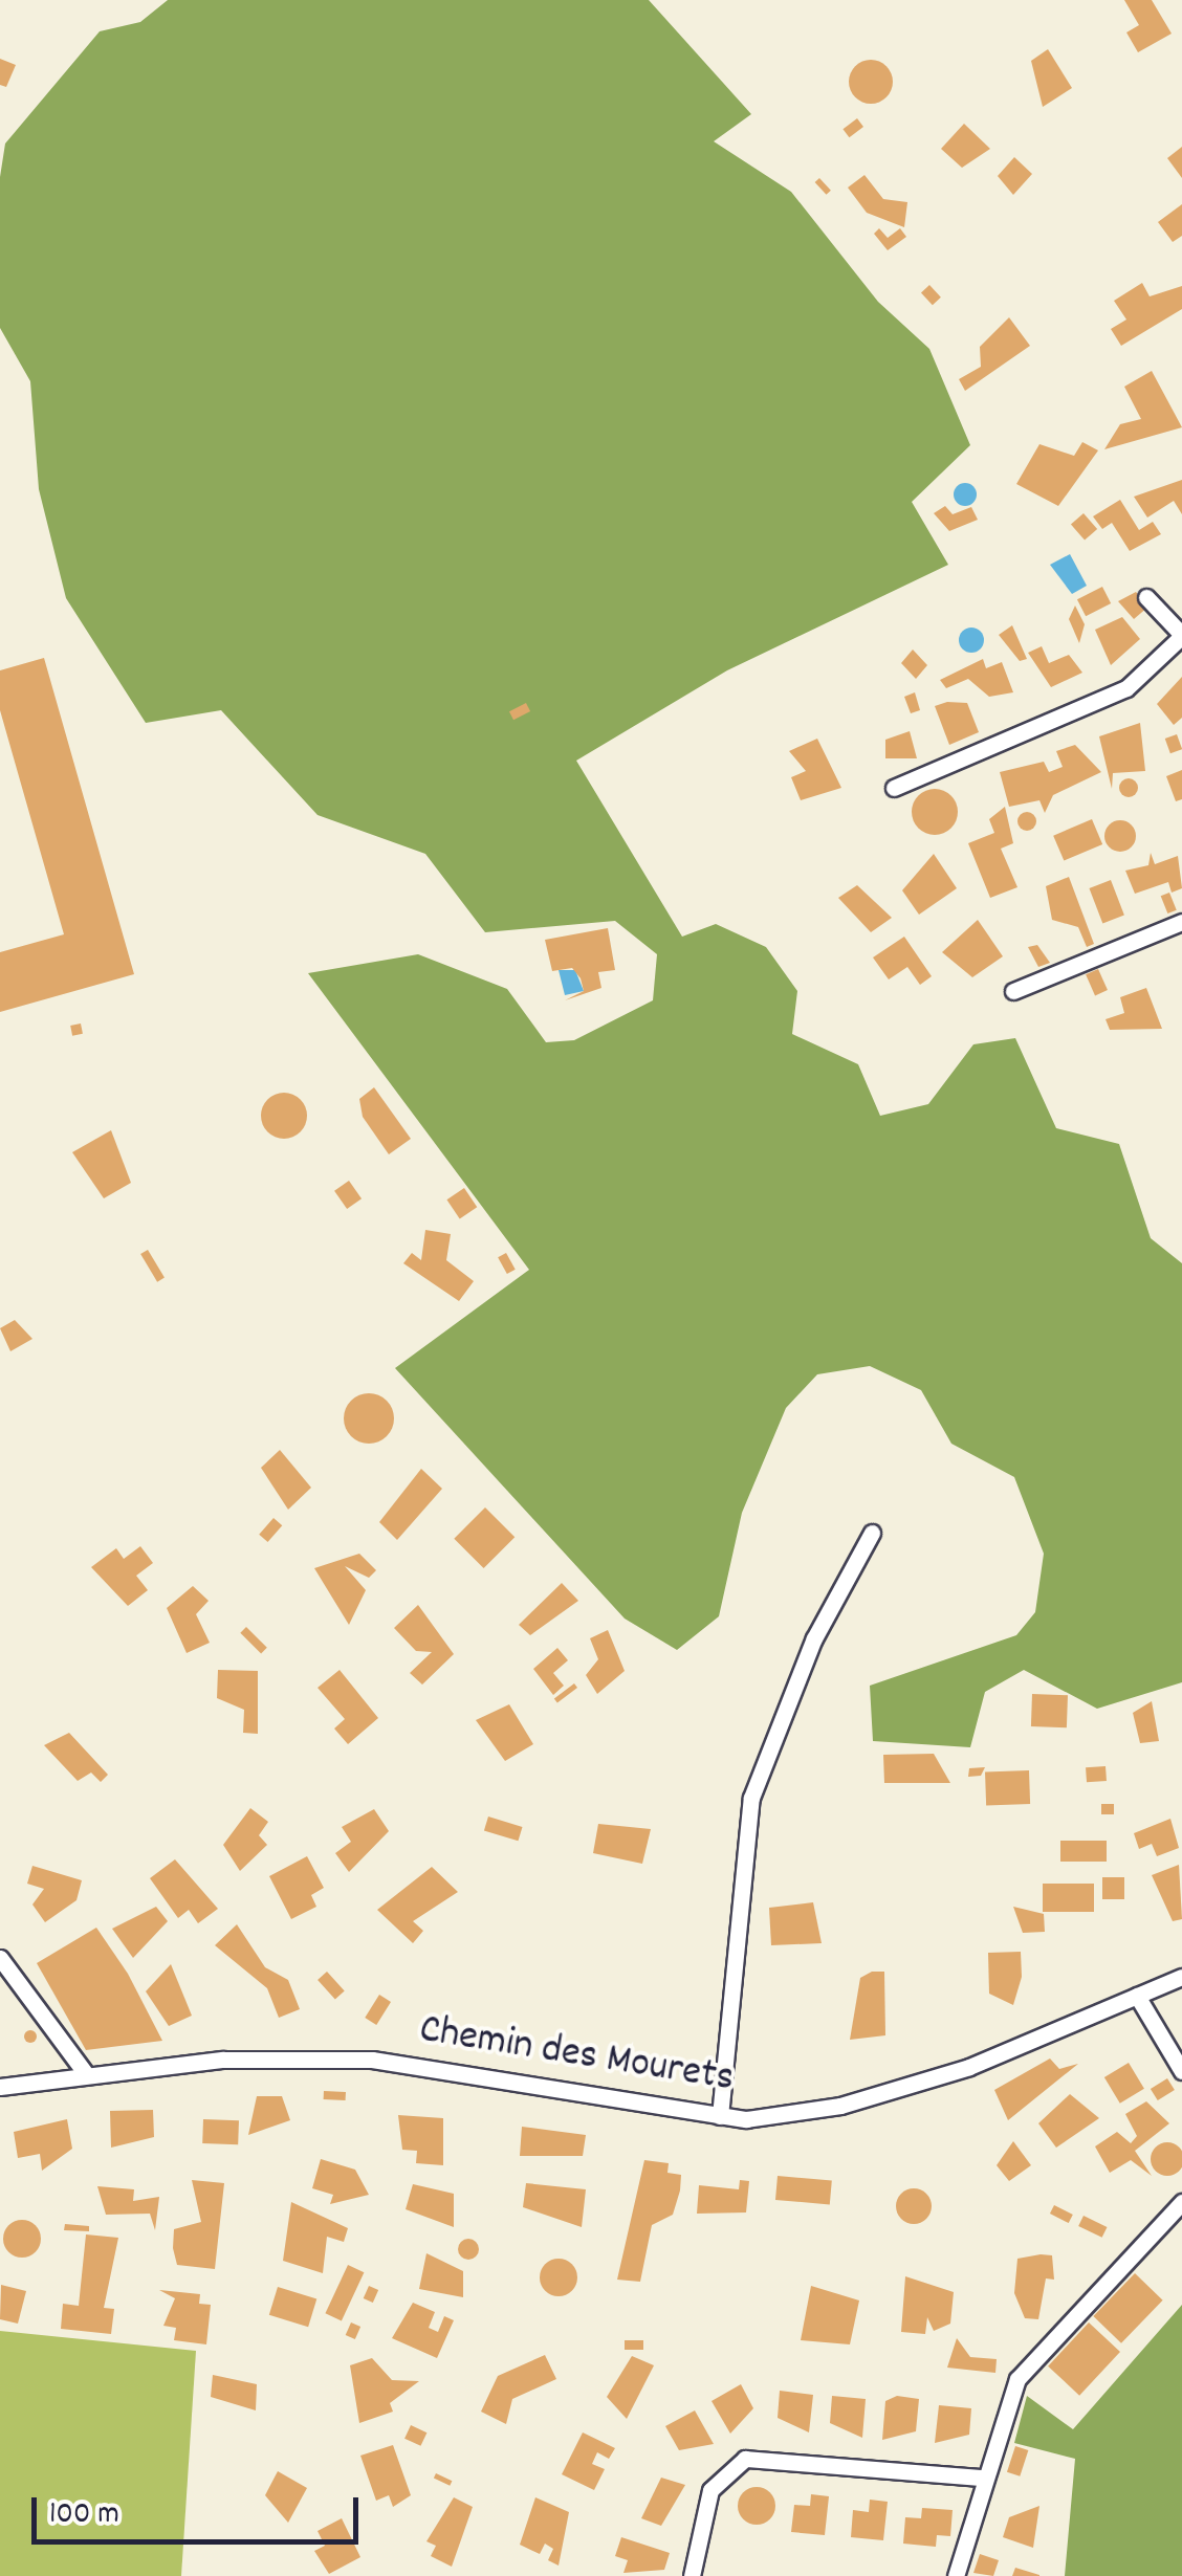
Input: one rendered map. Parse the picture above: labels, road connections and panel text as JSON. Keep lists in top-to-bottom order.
{
  "streets": {
    "street": ["Chemin des Mourets"]
  },
  "scale_bar": "100 m"
}
